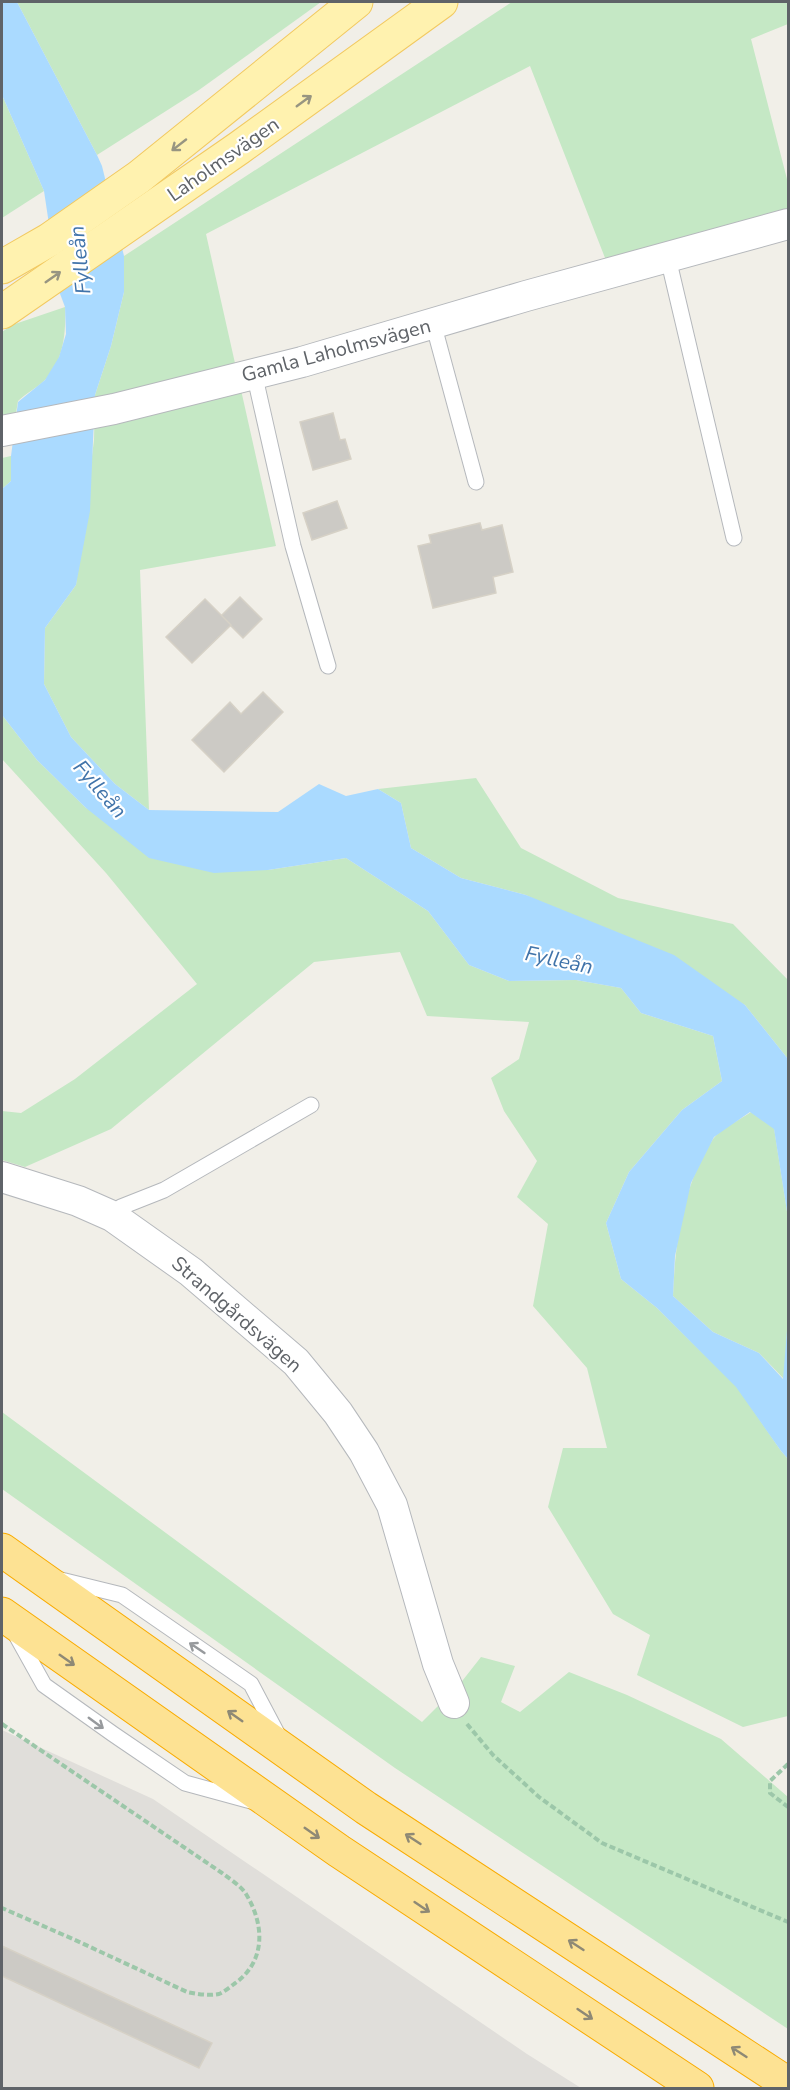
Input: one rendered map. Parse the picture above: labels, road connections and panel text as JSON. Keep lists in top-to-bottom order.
{
  "streets": {
    "main road": ["Laholmsvägen"],
    "street": ["Gamla Laholmsvägen", "Strandgårdsvägen"]
  },
  "water": ["Fylleån"]
}
